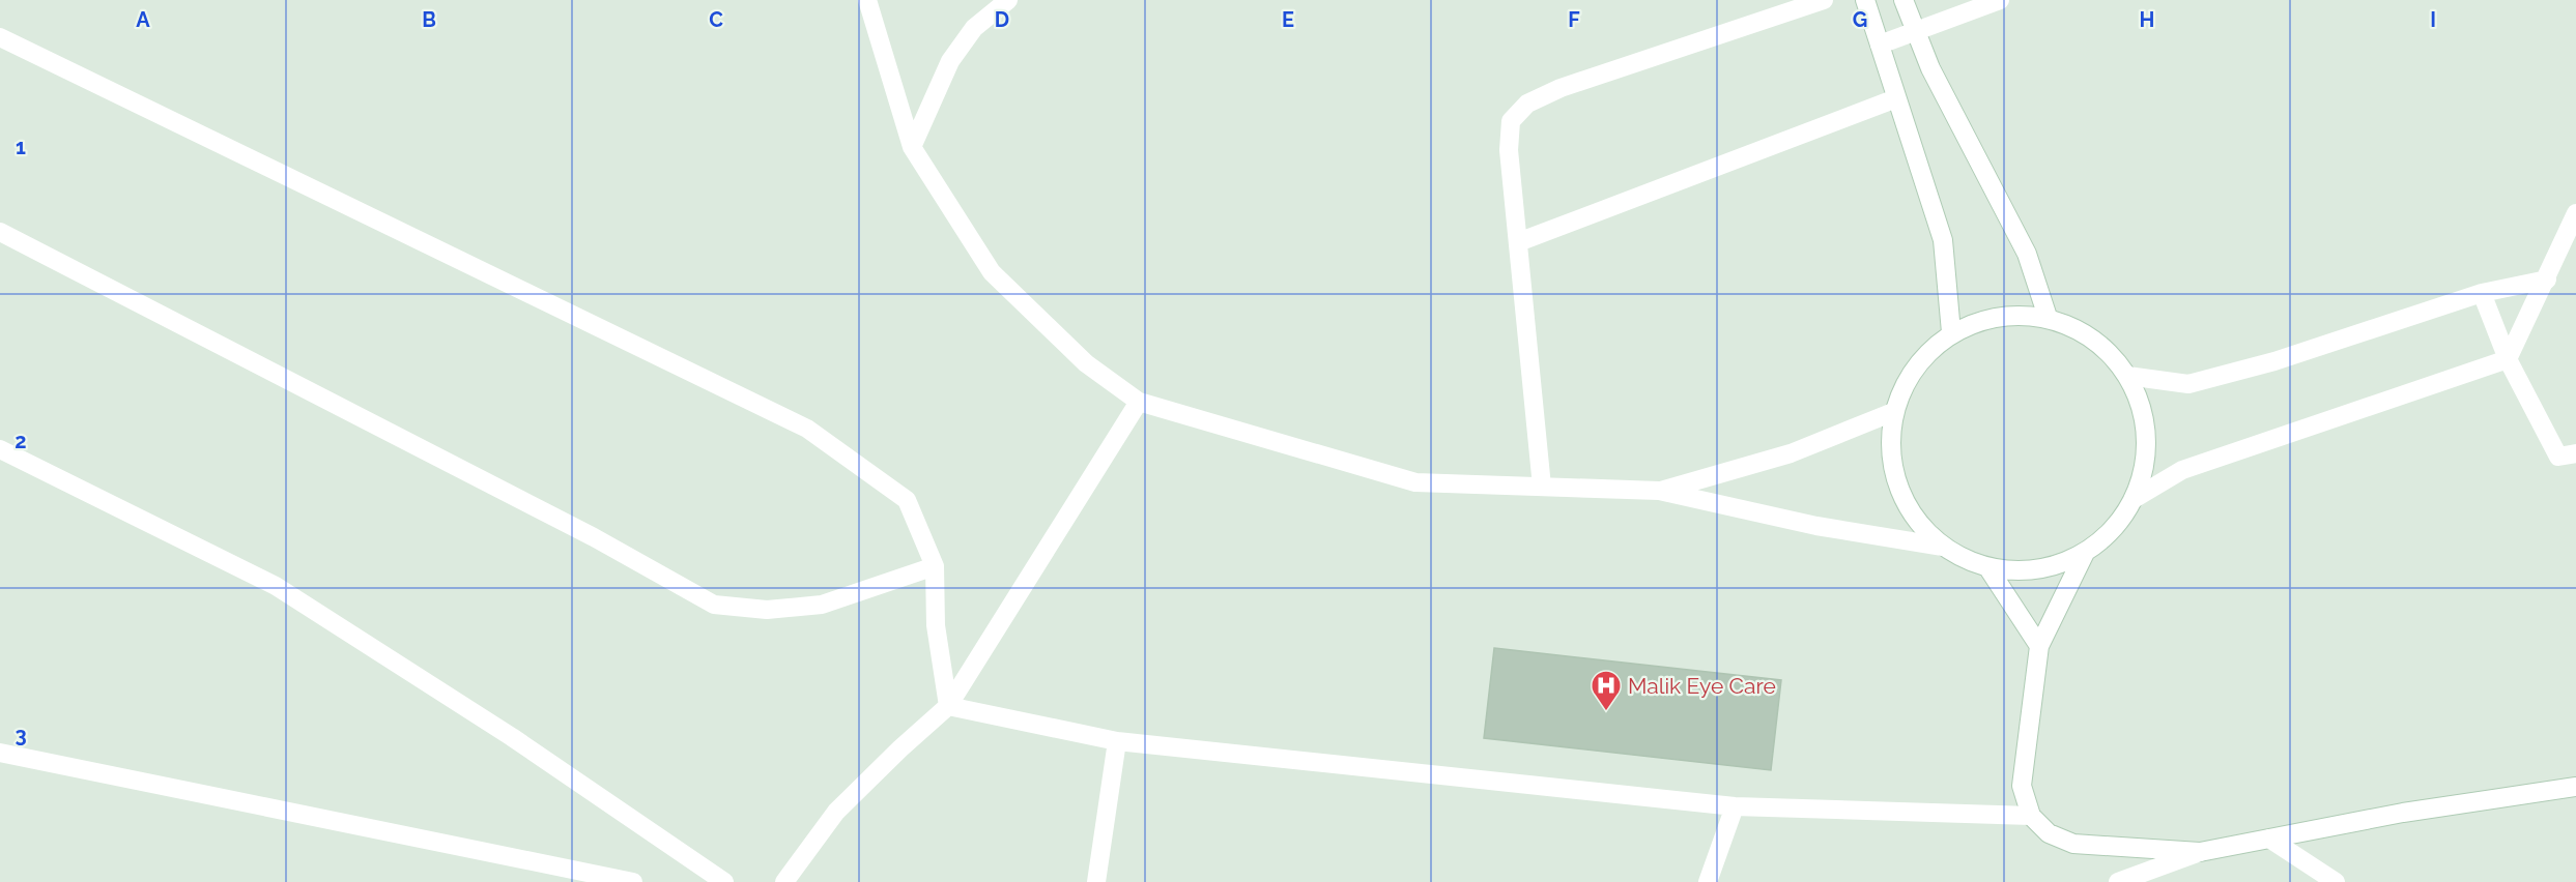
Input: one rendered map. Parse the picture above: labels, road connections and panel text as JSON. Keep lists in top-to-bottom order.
{
  "places": {
    "hospital": ["Malik Eye Care"]
  },
  "grid": {
    "columns": [
      "A",
      "B",
      "C",
      "D",
      "E",
      "F",
      "G",
      "H",
      "I"
    ],
    "rows": ["1", "2", "3"]
  }
}
